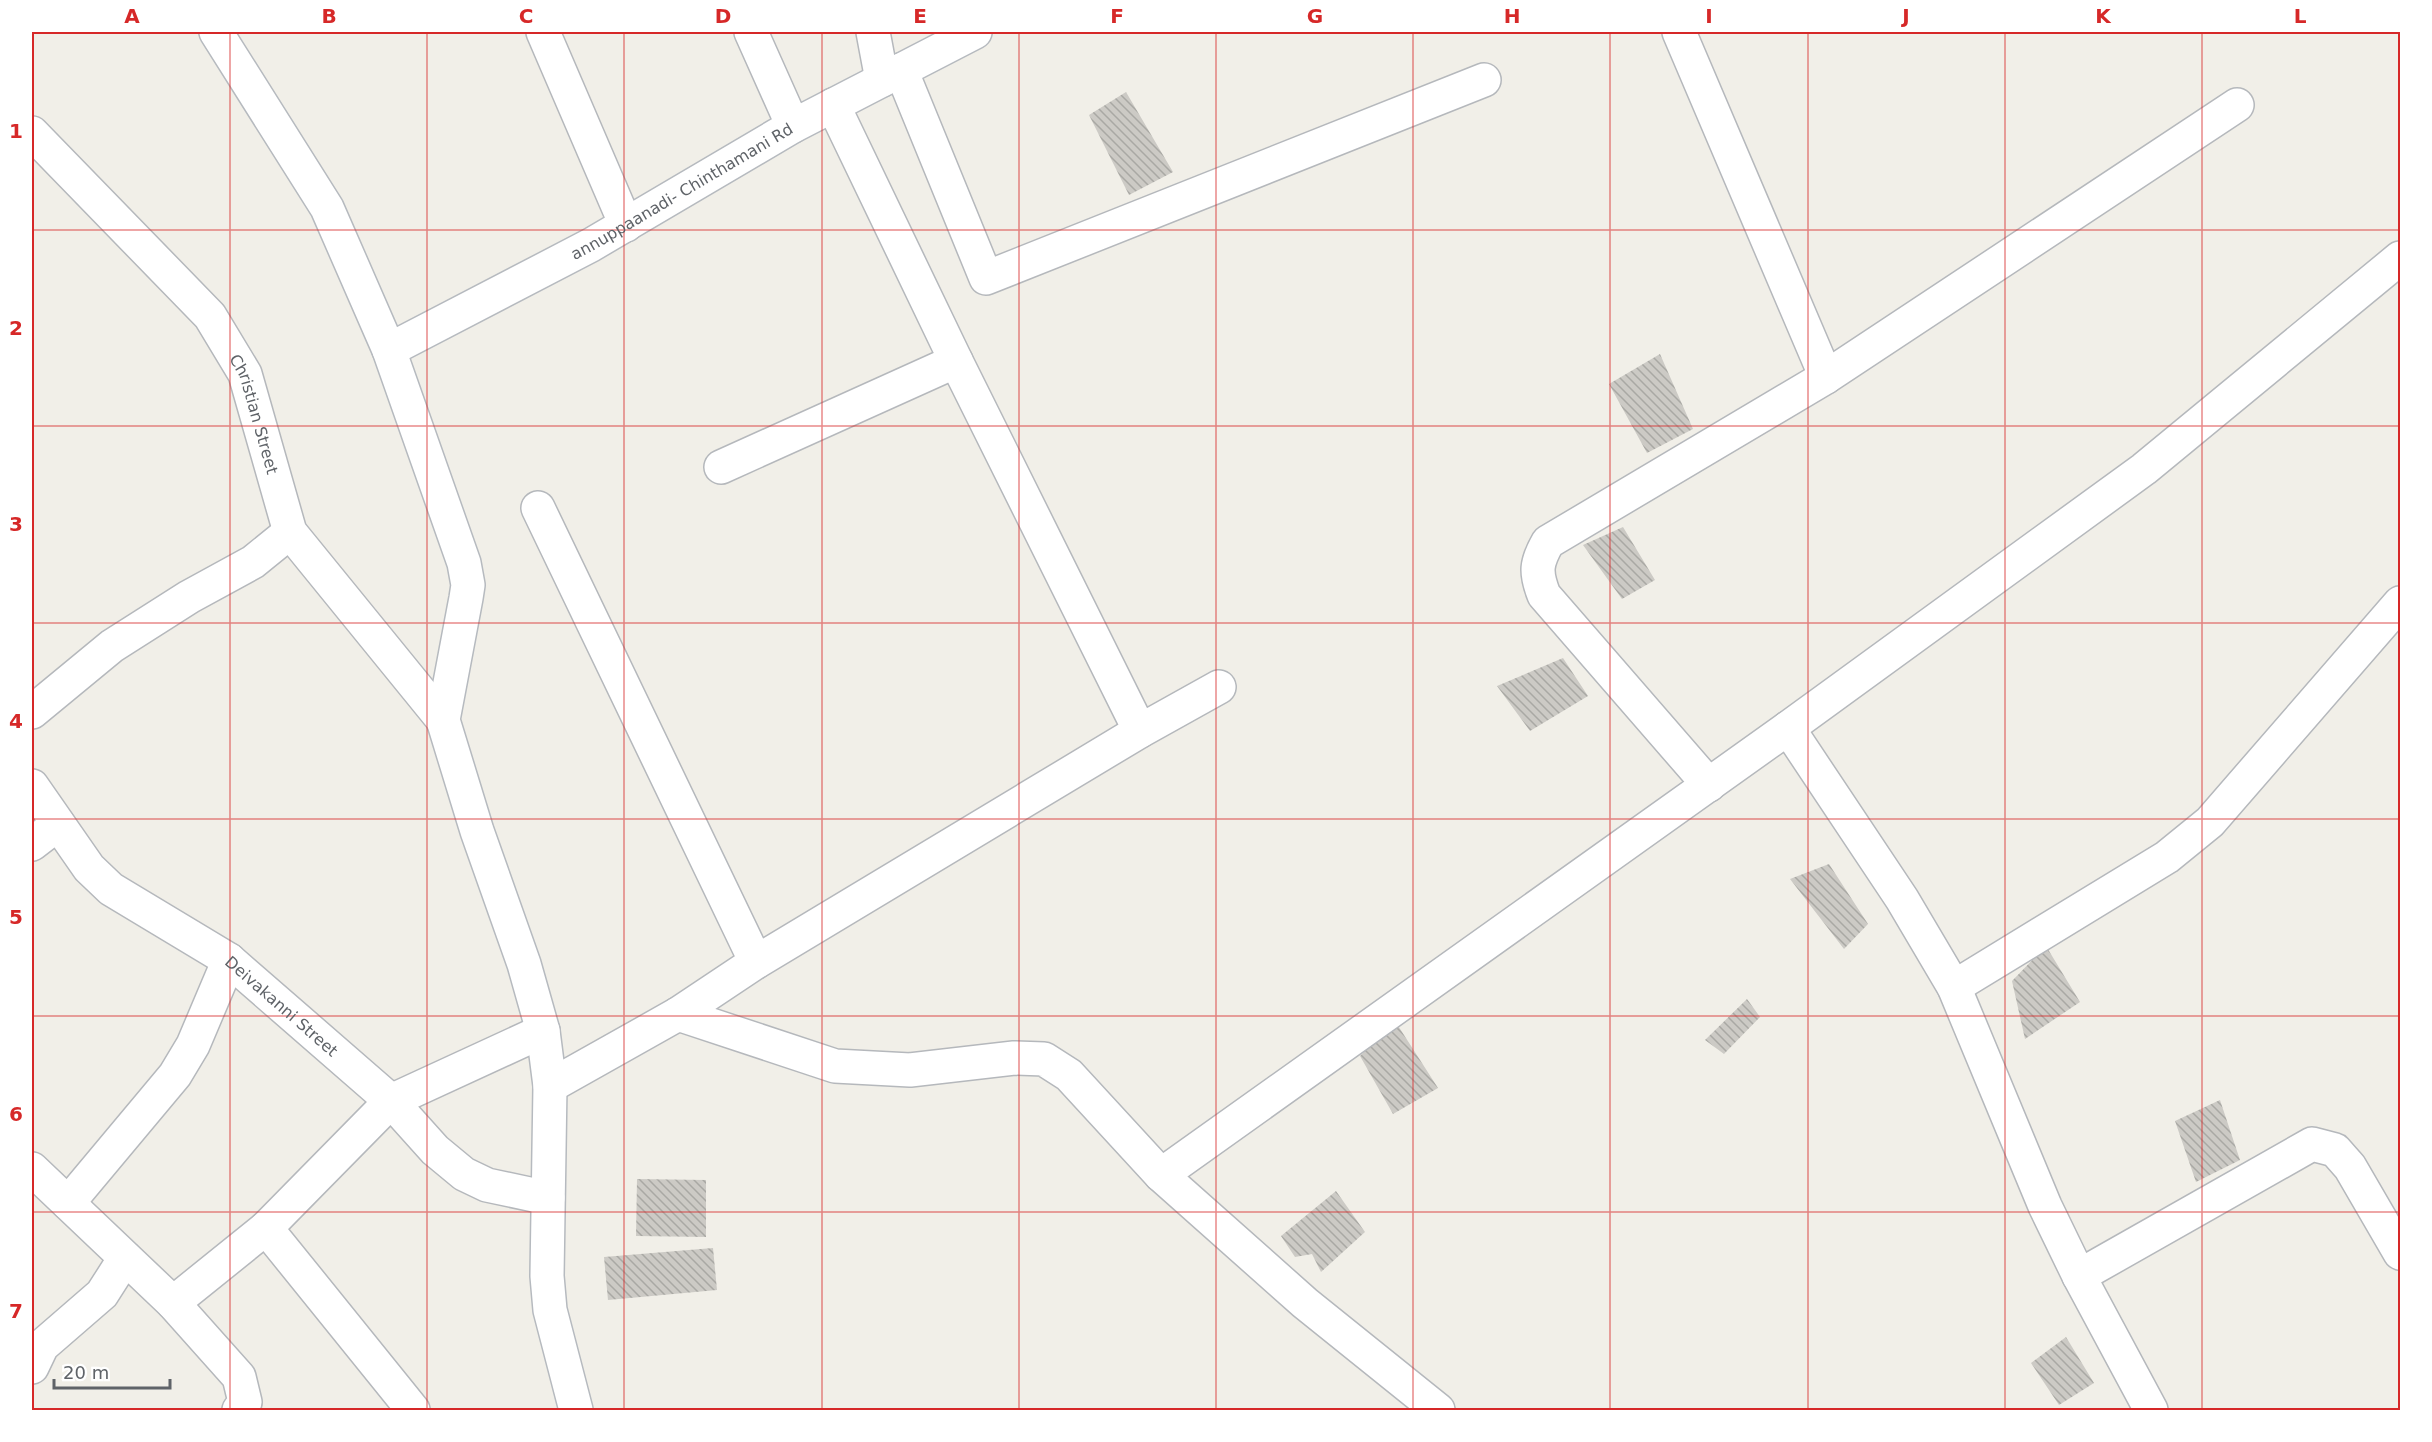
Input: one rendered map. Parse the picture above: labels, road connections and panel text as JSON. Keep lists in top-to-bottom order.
{
  "streets": {
    "street": ["annuppaanadi- Chinthamani Rd", "Christian Street", "Deivakanni Street"]
  },
  "scale_bar": "20 m",
  "grid": {
    "columns": [
      "A",
      "B",
      "C",
      "D",
      "E",
      "F",
      "G",
      "H",
      "I",
      "J",
      "K",
      "L"
    ],
    "rows": [
      "1",
      "2",
      "3",
      "4",
      "5",
      "6",
      "7"
    ]
  }
}
